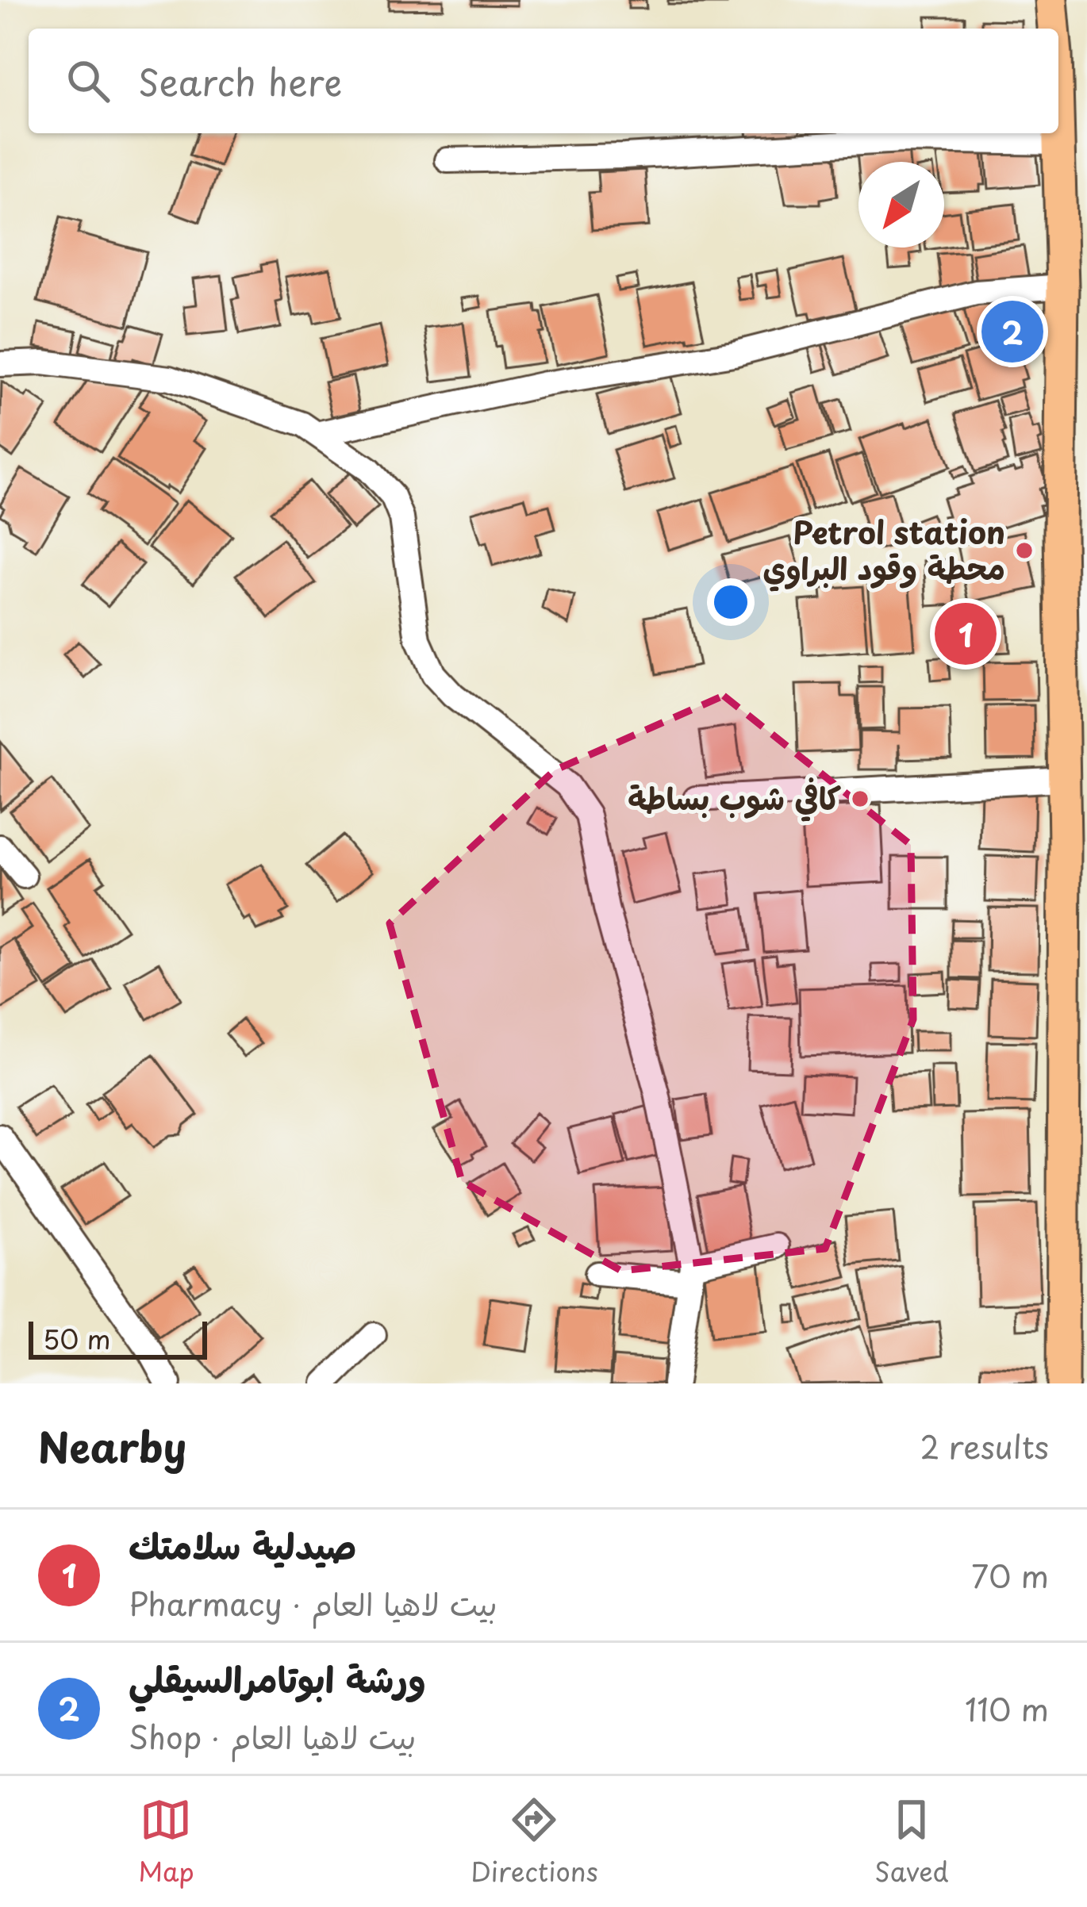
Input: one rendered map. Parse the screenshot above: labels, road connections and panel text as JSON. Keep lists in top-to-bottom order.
{
  "places": ["Petrol station محطة وقود البراوي", "كافي شوب بساطة"],
  "scale_bar": "50 m",
  "north": "bottom left",
  "page": {
    "search": "Search here",
    "pins": ["2", "1"],
    "scale": "50 m",
    "heading": ["Nearby", "2 results"],
    "list": [
      {
        "mark": "1",
        "name": "صيدلية سلامتك",
        "note": "Pharmacy · بيت لاهيا العام",
        "value": "70 m"
      },
      {
        "mark": "2",
        "name": "ورشة ابوتامرالسيقلي",
        "note": "Shop · بيت لاهيا العام",
        "value": "110 m"
      }
    ],
    "nav": ["Map", "Directions", "Saved"]
  }
}
